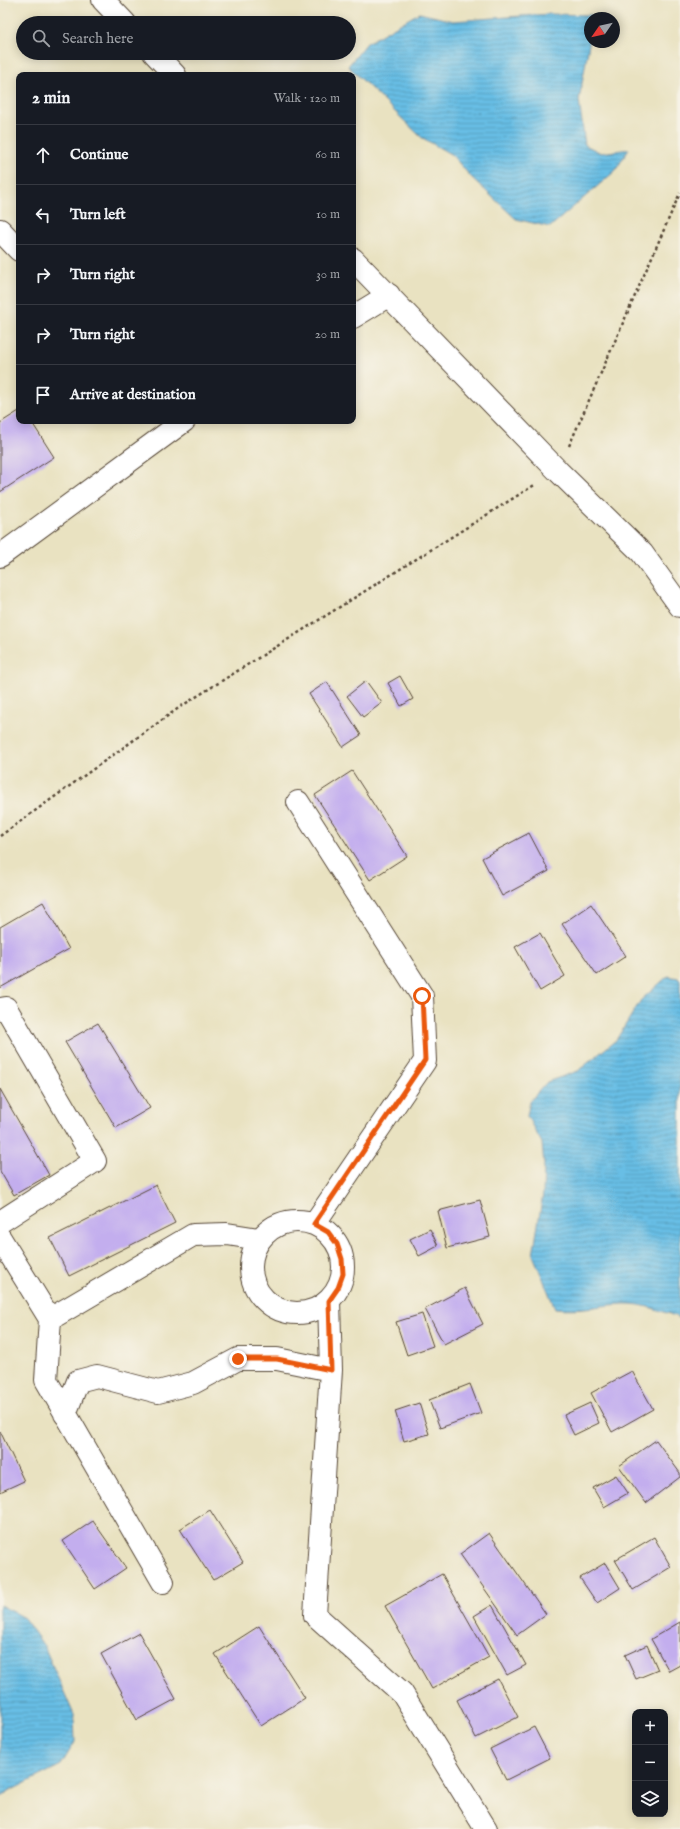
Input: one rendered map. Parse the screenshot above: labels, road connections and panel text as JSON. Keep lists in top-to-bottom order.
{
  "north": "bottom left",
  "page": {
    "search": "Search here",
    "heading": ["2 min", "Walk · 120 m"],
    "list": [
      ["Continue", "60 m"],
      ["Turn left", "10 m"],
      ["Turn right", "30 m"],
      ["Turn right", "20 m"],
      "Arrive at destination"
    ],
    "map_buttons": ["+", "−"]
  }
}
